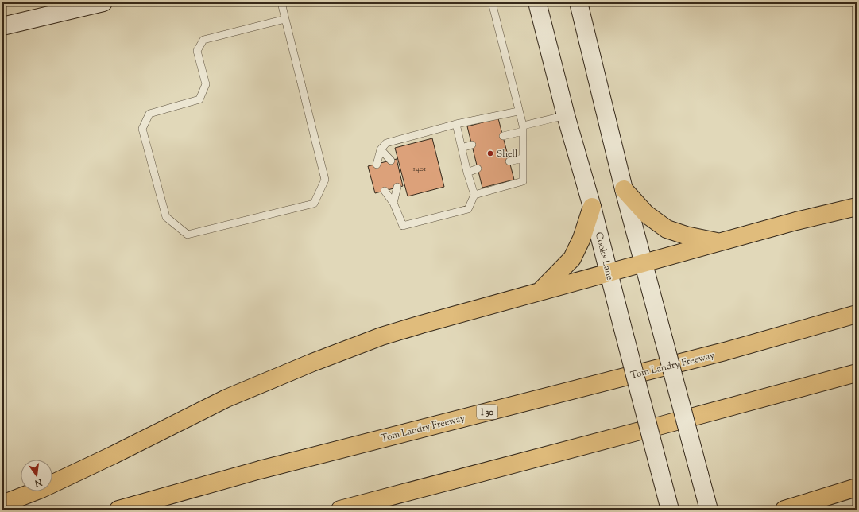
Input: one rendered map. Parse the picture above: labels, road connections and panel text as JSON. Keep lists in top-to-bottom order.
{
  "streets": {
    "highway": ["Tom Landry Freeway", "I 30"],
    "main road": ["Cooks Lane"]
  },
  "places": ["Shell"],
  "house_numbers": ["1401"],
  "north": "bottom"
}
